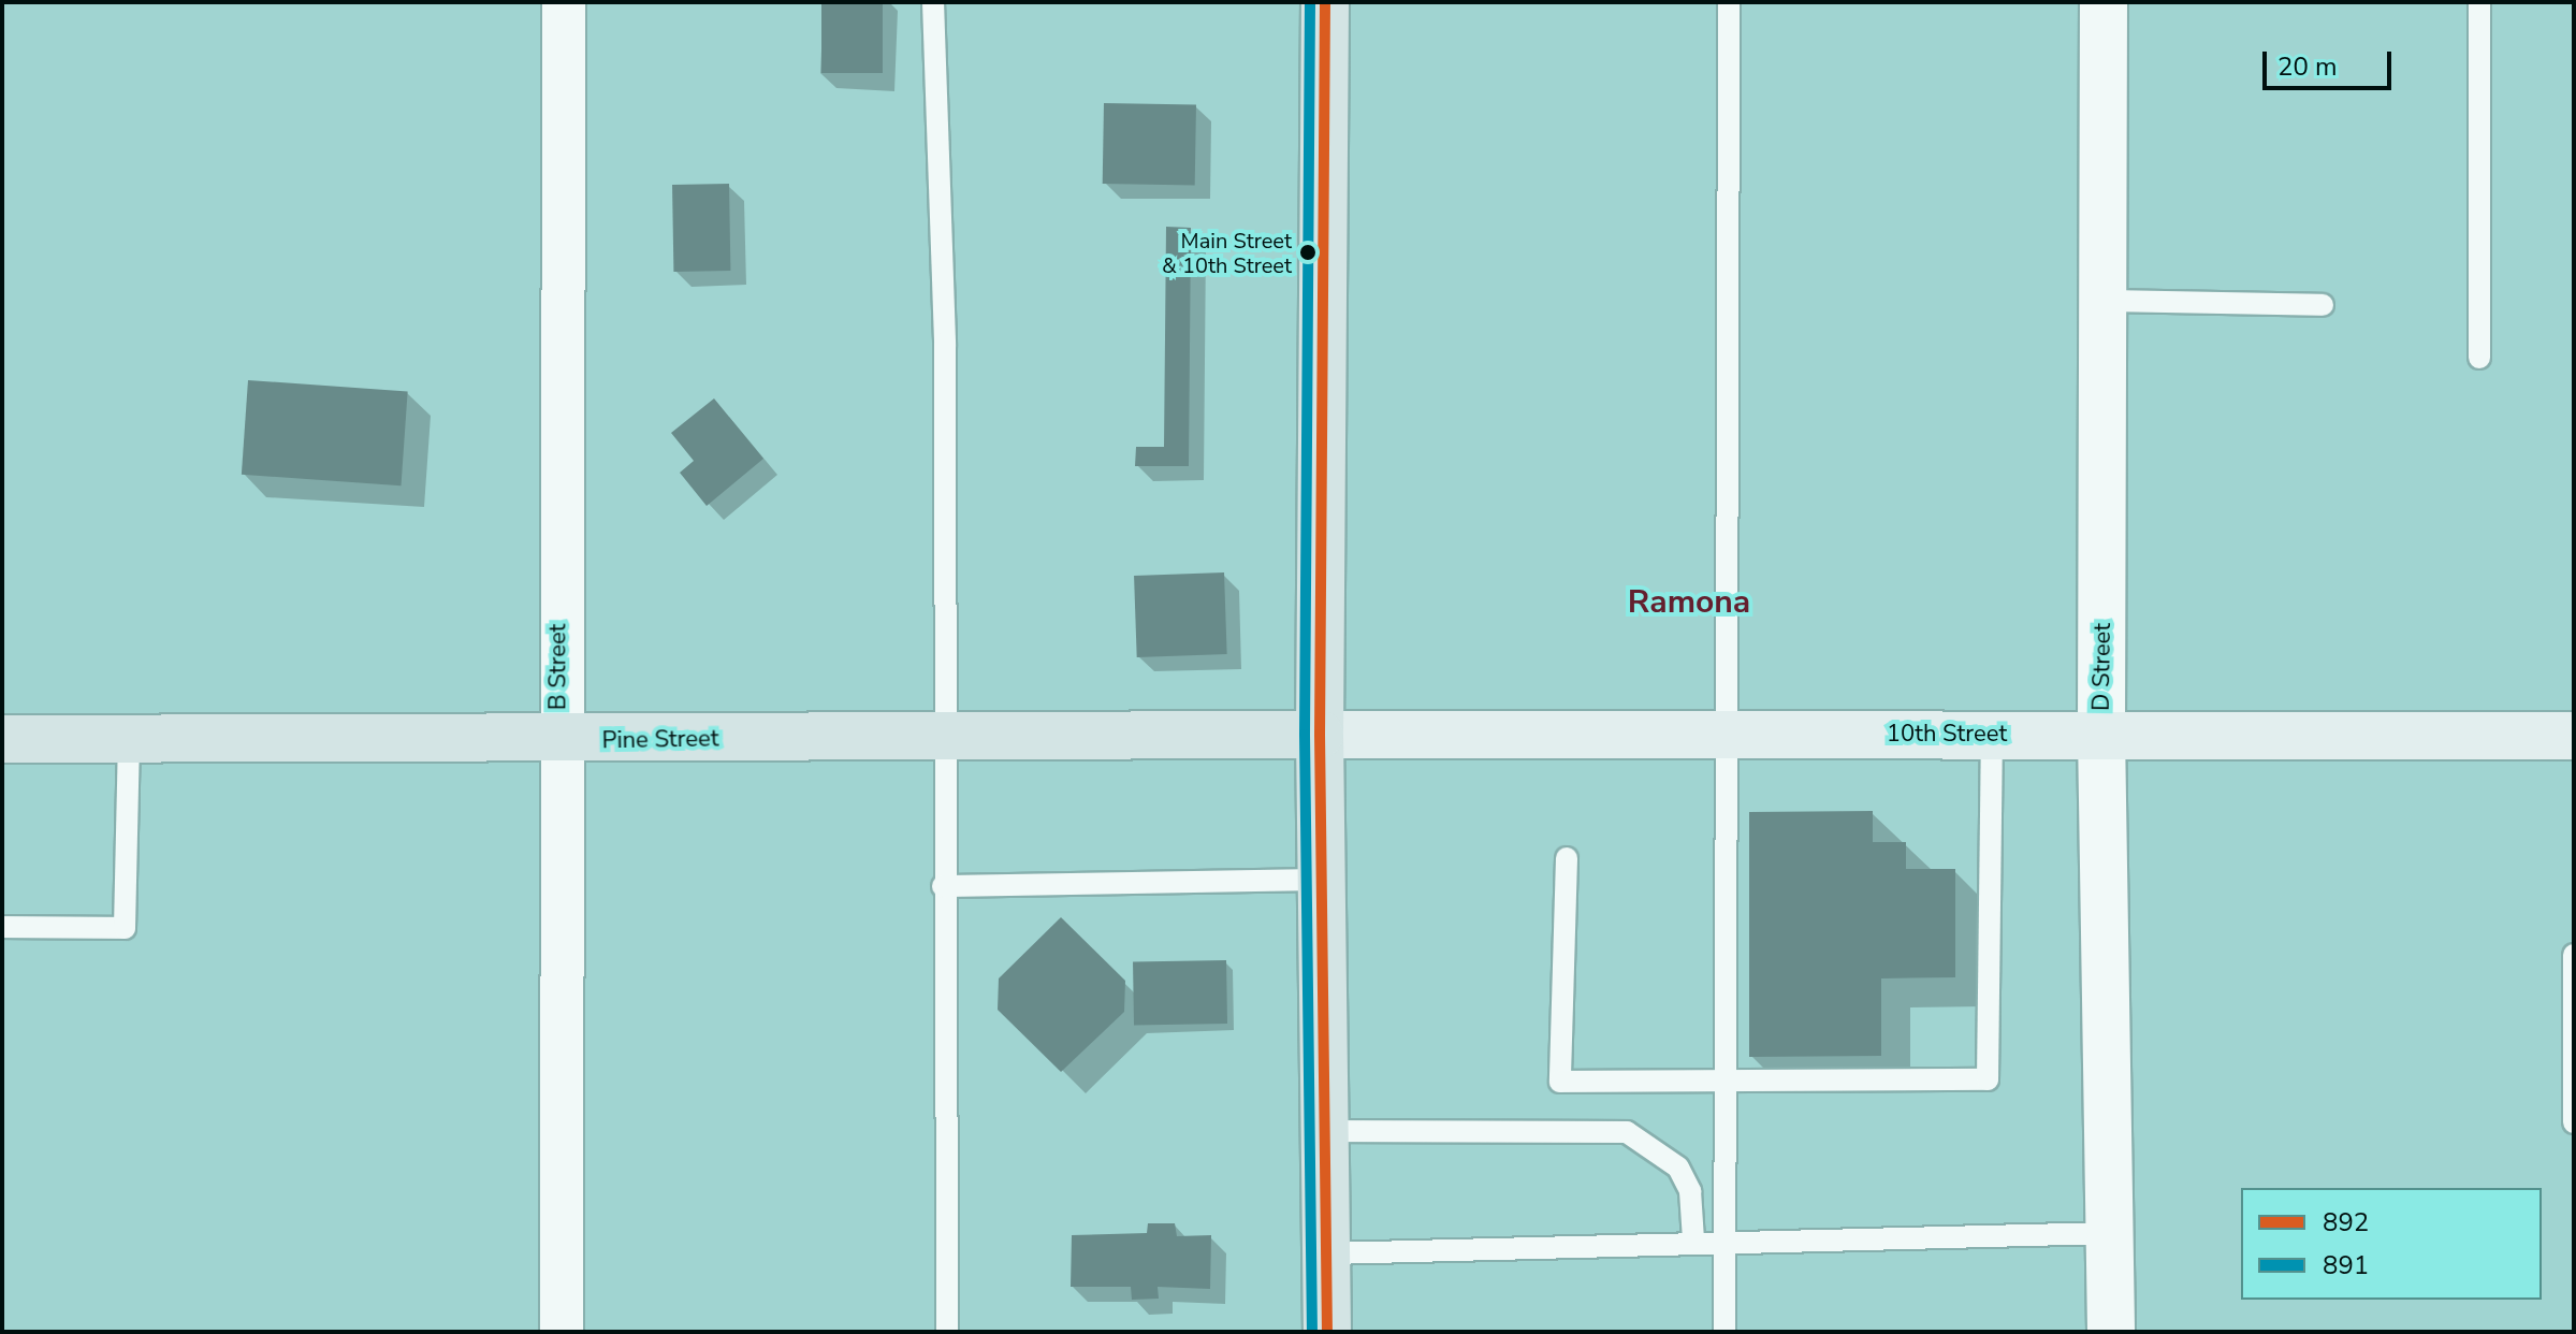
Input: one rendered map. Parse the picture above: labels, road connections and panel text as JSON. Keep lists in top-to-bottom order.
{
  "streets": {
    "main road": ["10th Street", "Pine Street"],
    "street": ["B Street", "D Street"]
  },
  "crossings": [
    ["B Street", "Pine Street"],
    ["D Street", "10th Street"],
    ["10th Street", "Pine Street"]
  ],
  "districts": ["Ramona"],
  "places": ["Main Street & 10th Street"],
  "lines": ["transit line 892", "transit line 891"],
  "legend": ["892", "891"],
  "scale_bar": "20 m"
}
